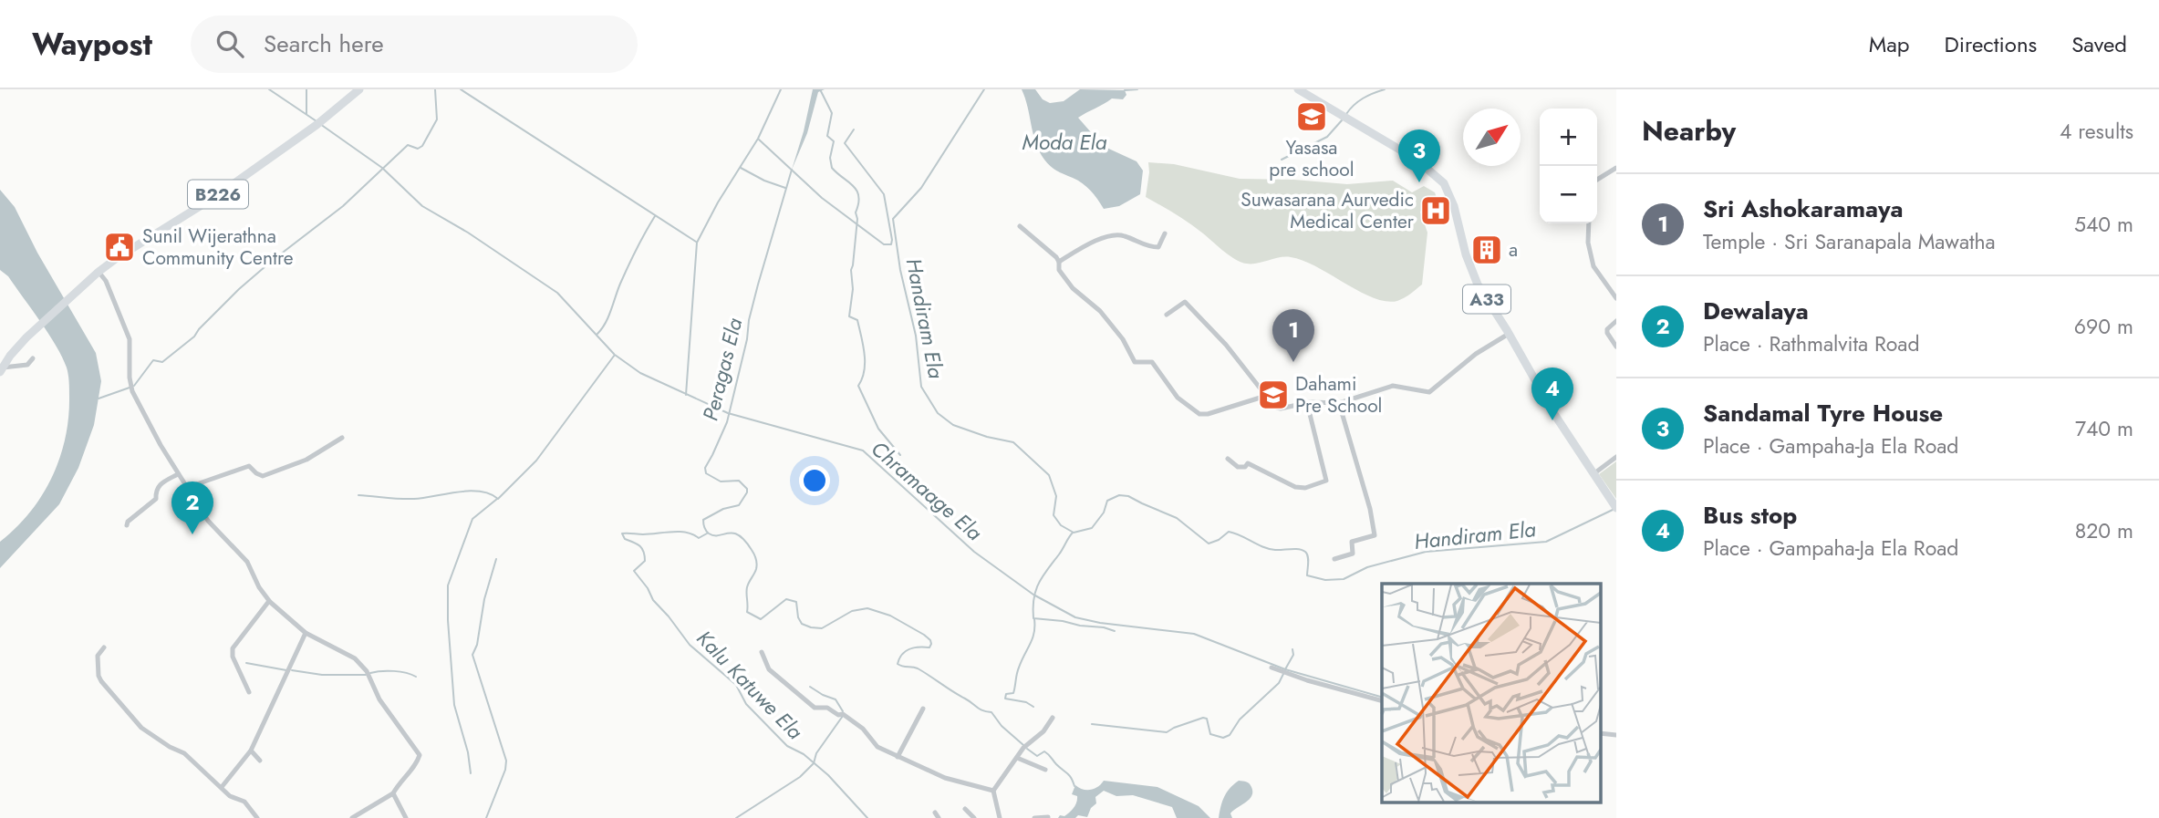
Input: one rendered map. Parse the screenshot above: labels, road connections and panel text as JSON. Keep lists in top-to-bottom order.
{
  "streets": {
    "main road": ["B226", "A33"]
  },
  "water": [
    "Moda Ela",
    "Handiram Ela",
    "Peragas Ela",
    "Chramaage Ela",
    "Kalu Katuwe Ela"
  ],
  "places": {
    "school or university": ["Yasasa pre school", "Dahami Pre School"],
    "hospital": ["Suwasarana Aurvedic Medical Center"],
    "public building": ["Sunil Wijerathna Community Centre"],
    "building": ["a"]
  },
  "north": "top right",
  "page": {
    "header": "Waypost",
    "search": "Search here",
    "nav": ["Map", "Directions", "Saved"],
    "heading": ["Nearby", "4 results"],
    "map_buttons": ["+", "−"],
    "pins": [
      "3",
      "1",
      "4",
      "2"
    ],
    "list": [
      {
        "mark": "1",
        "name": "Sri Ashokaramaya",
        "note": "Temple · Sri Saranapala Mawatha",
        "value": "540 m"
      },
      {
        "mark": "2",
        "name": "Dewalaya",
        "note": "Place · Rathmalvita Road",
        "value": "690 m"
      },
      {
        "mark": "3",
        "name": "Sandamal Tyre House",
        "note": "Place · Gampaha-Ja Ela Road",
        "value": "740 m"
      },
      {
        "mark": "4",
        "name": "Bus stop",
        "note": "Place · Gampaha-Ja Ela Road",
        "value": "820 m"
      }
    ]
  }
}
